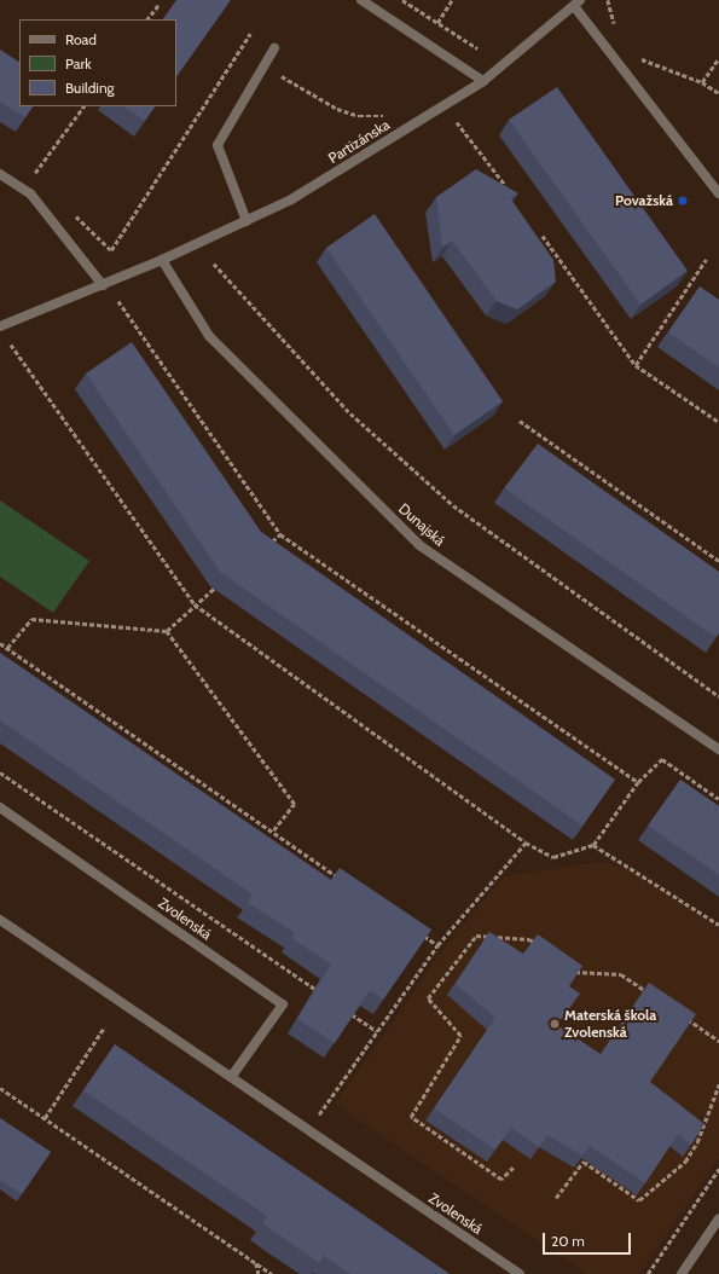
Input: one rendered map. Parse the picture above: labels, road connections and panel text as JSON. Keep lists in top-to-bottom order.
{
  "streets": {
    "street": ["Partizánska", "Dunajská", "Zvolenská"]
  },
  "crossings": [
    ["Partizánska", "Dunajská"]
  ],
  "places": ["Považská", "Materská škola Zvolenská"],
  "legend": ["Road", "Park", "Building"],
  "scale_bar": "20 m"
}
